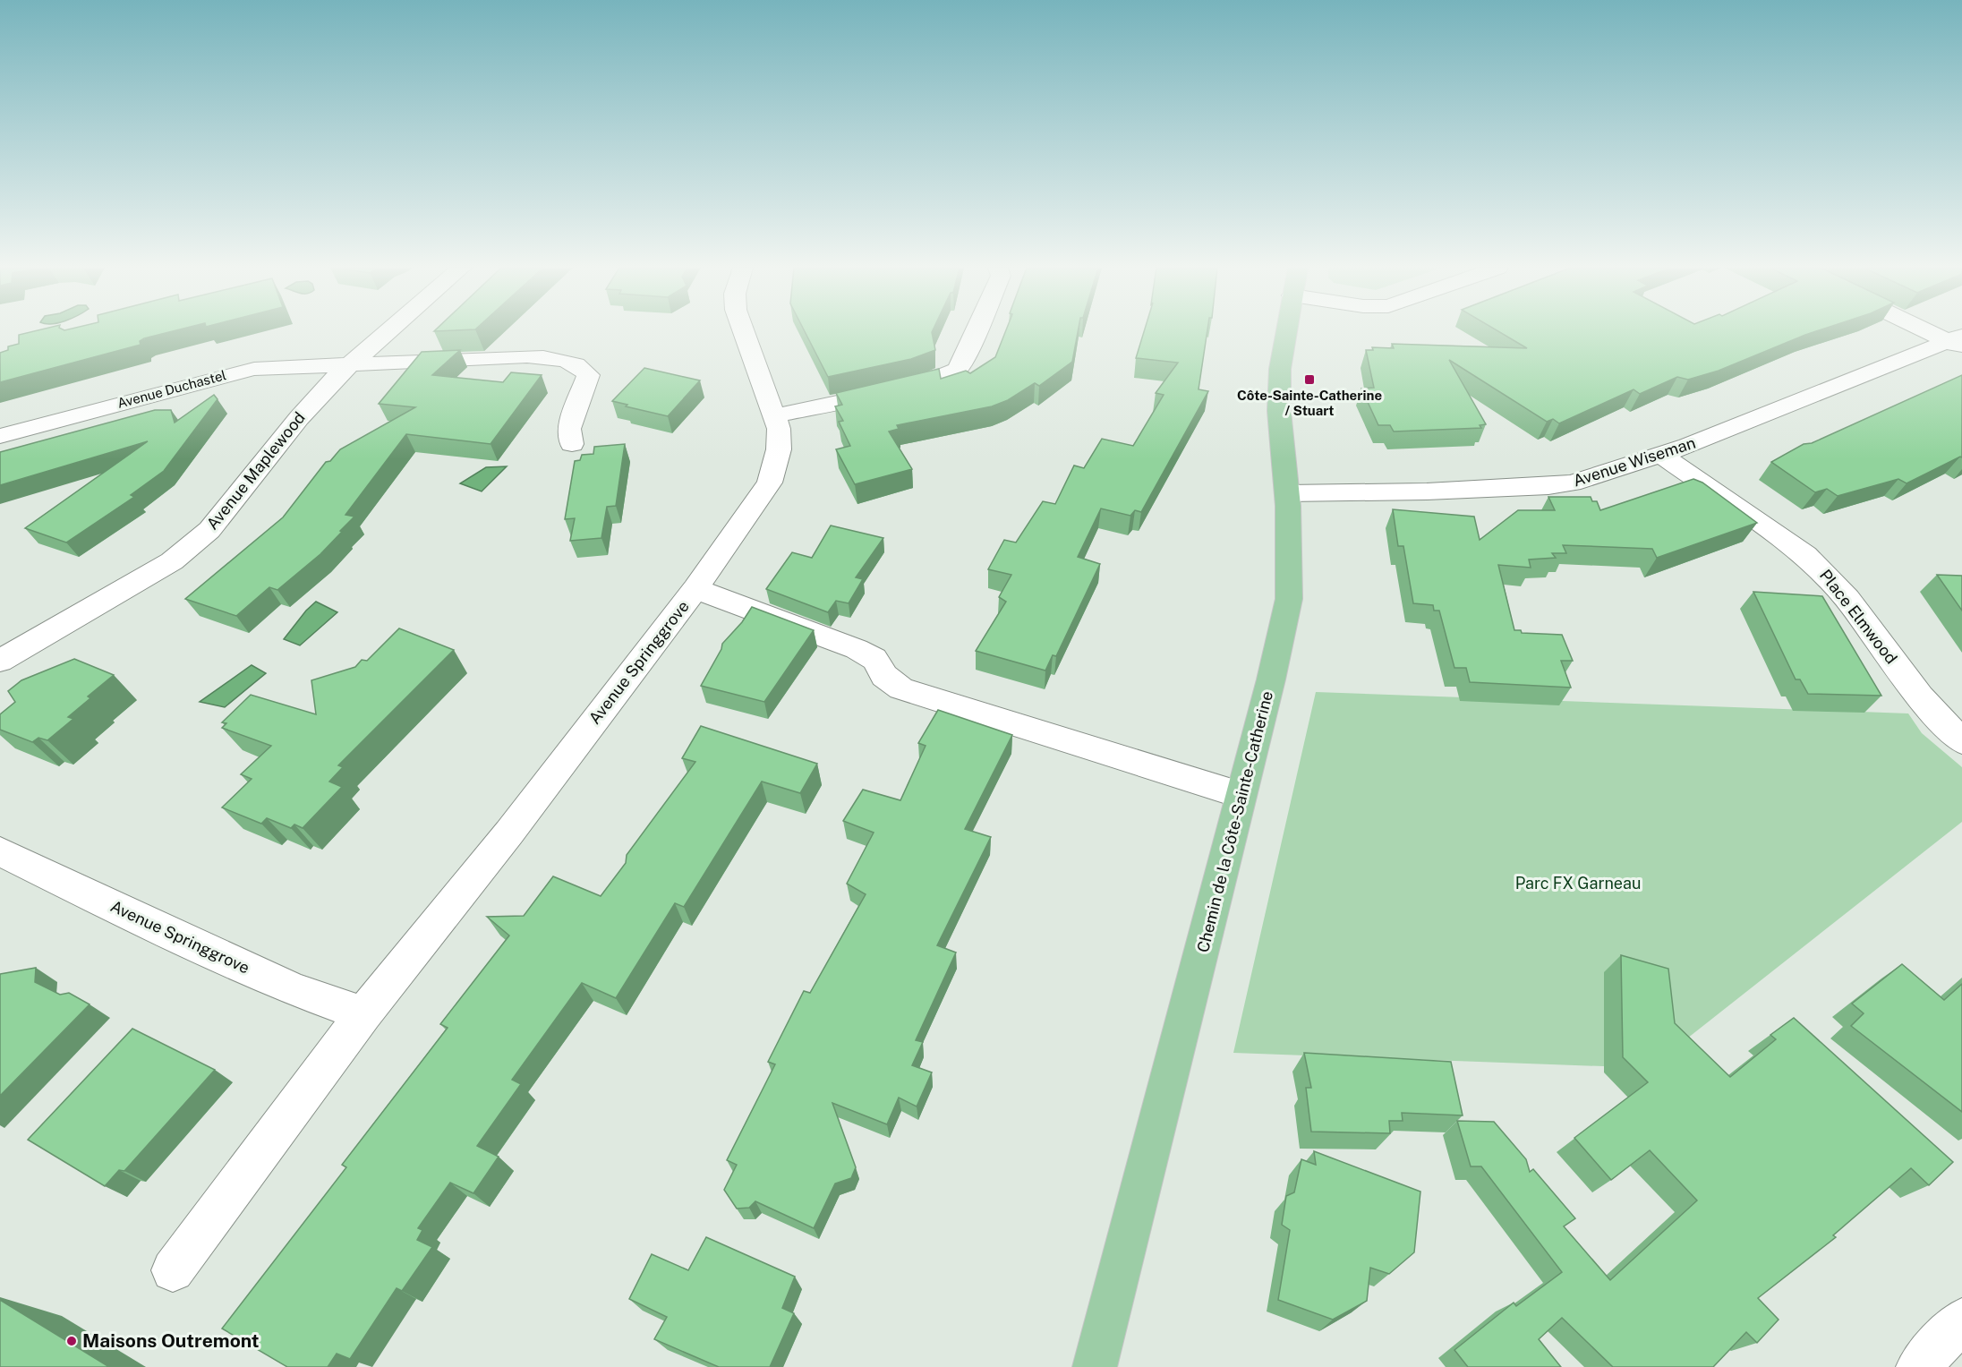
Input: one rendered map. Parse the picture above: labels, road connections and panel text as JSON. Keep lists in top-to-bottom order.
{
  "streets": {
    "main road": ["Chemin de la Côte-Sainte-Catherine"],
    "street": [
      "Avenue Duchastel",
      "Avenue Wiseman",
      "Avenue Maplewood",
      "Place Elmwood",
      "Avenue Springgrove"
    ]
  },
  "crossings": [
    ["Avenue Duchastel", "Avenue Maplewood"],
    ["Avenue Wiseman", "Place Elmwood"],
    ["Avenue Wiseman", "Chemin de la Côte-Sainte-Catherine"]
  ],
  "parks": ["Parc FX Garneau"],
  "places": {
    "transit": ["Côte-Sainte-Catherine / Stuart"],
    "other": ["Maisons Outremont"]
  }
}
